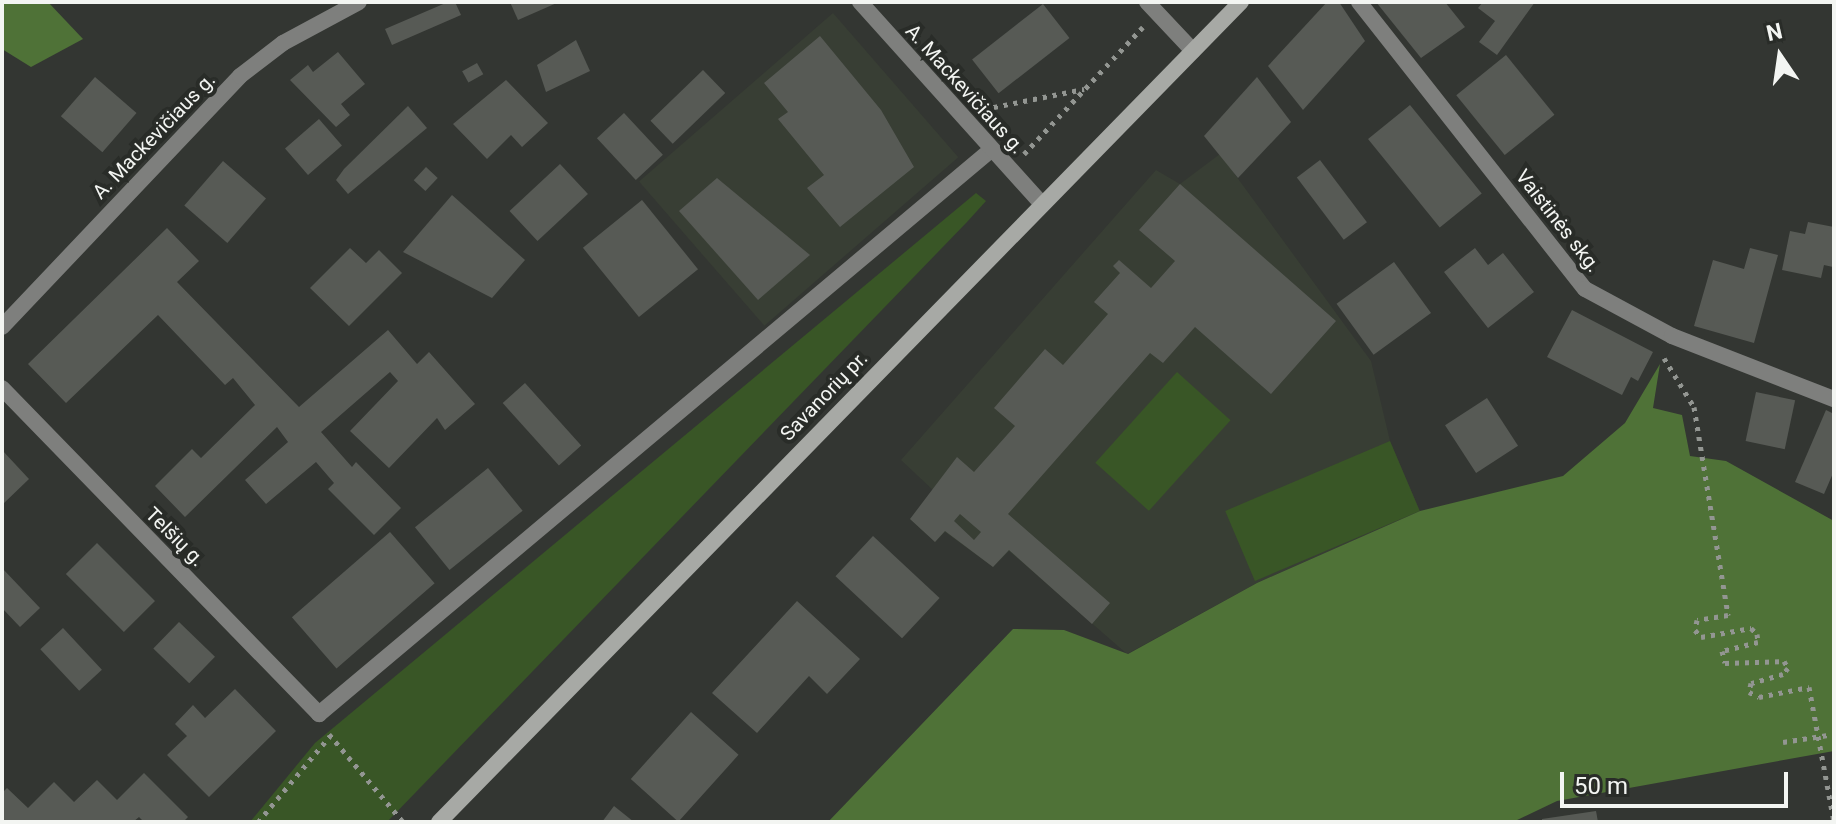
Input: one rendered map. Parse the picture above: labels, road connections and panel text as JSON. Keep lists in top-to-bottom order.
{
  "streets": {
    "main road": ["Savanorių pr."],
    "street": ["A. Mackevičiaus g.", "Vaistinės skg.", "Telšių g."]
  },
  "crossings": [
    ["A. Mackevičiaus g.", "Savanorių pr."],
    ["A. Mackevičiaus g.", "Telšių g."]
  ],
  "scale_bar": "50 m",
  "north": "top"
}
